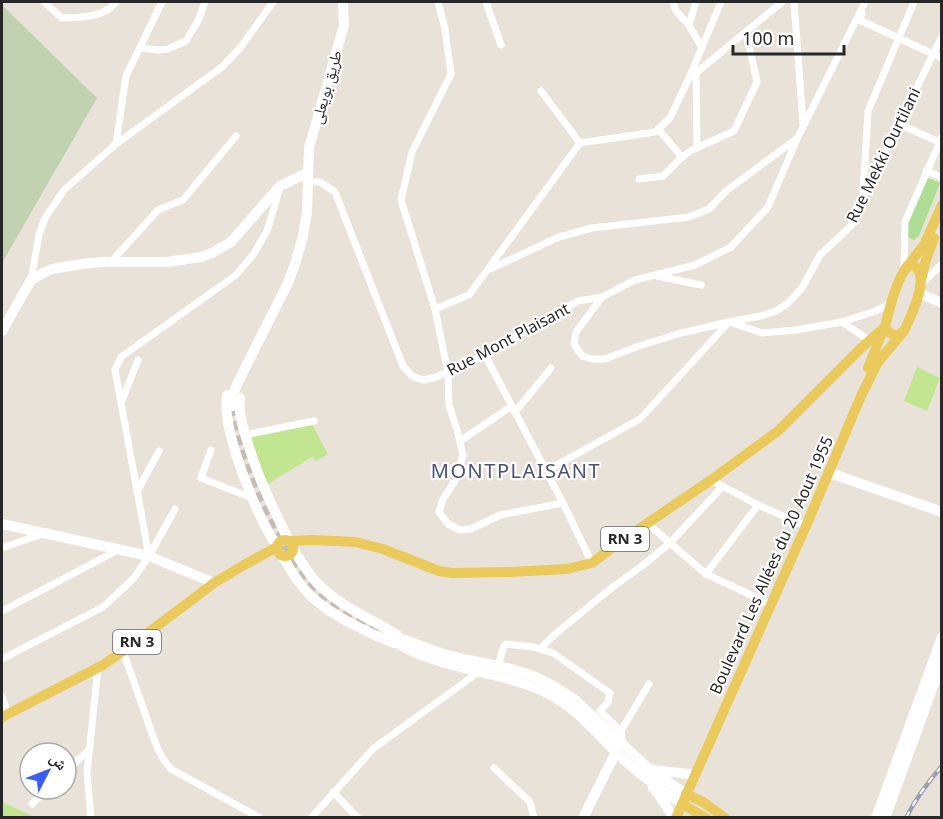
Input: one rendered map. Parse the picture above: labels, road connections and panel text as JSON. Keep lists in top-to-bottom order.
{
  "streets": {
    "main road": ["طريق بويعلى", "RN 3", "Boulevard Les Allées du 20 Aout 1955"],
    "street": ["Rue Mekki Ourtilani", "Rue Mont Plaisant"]
  },
  "crossings": [
    ["طريق بويعلى", "Rue Mont Plaisant"],
    ["Rue Mekki Ourtilani", "Rue Mont Plaisant"],
    ["RN 3", "Boulevard Les Allées du 20 Aout 1955"]
  ],
  "districts": ["MONTPLAISANT"],
  "scale_bar": "100 m",
  "north": "top right"
}
